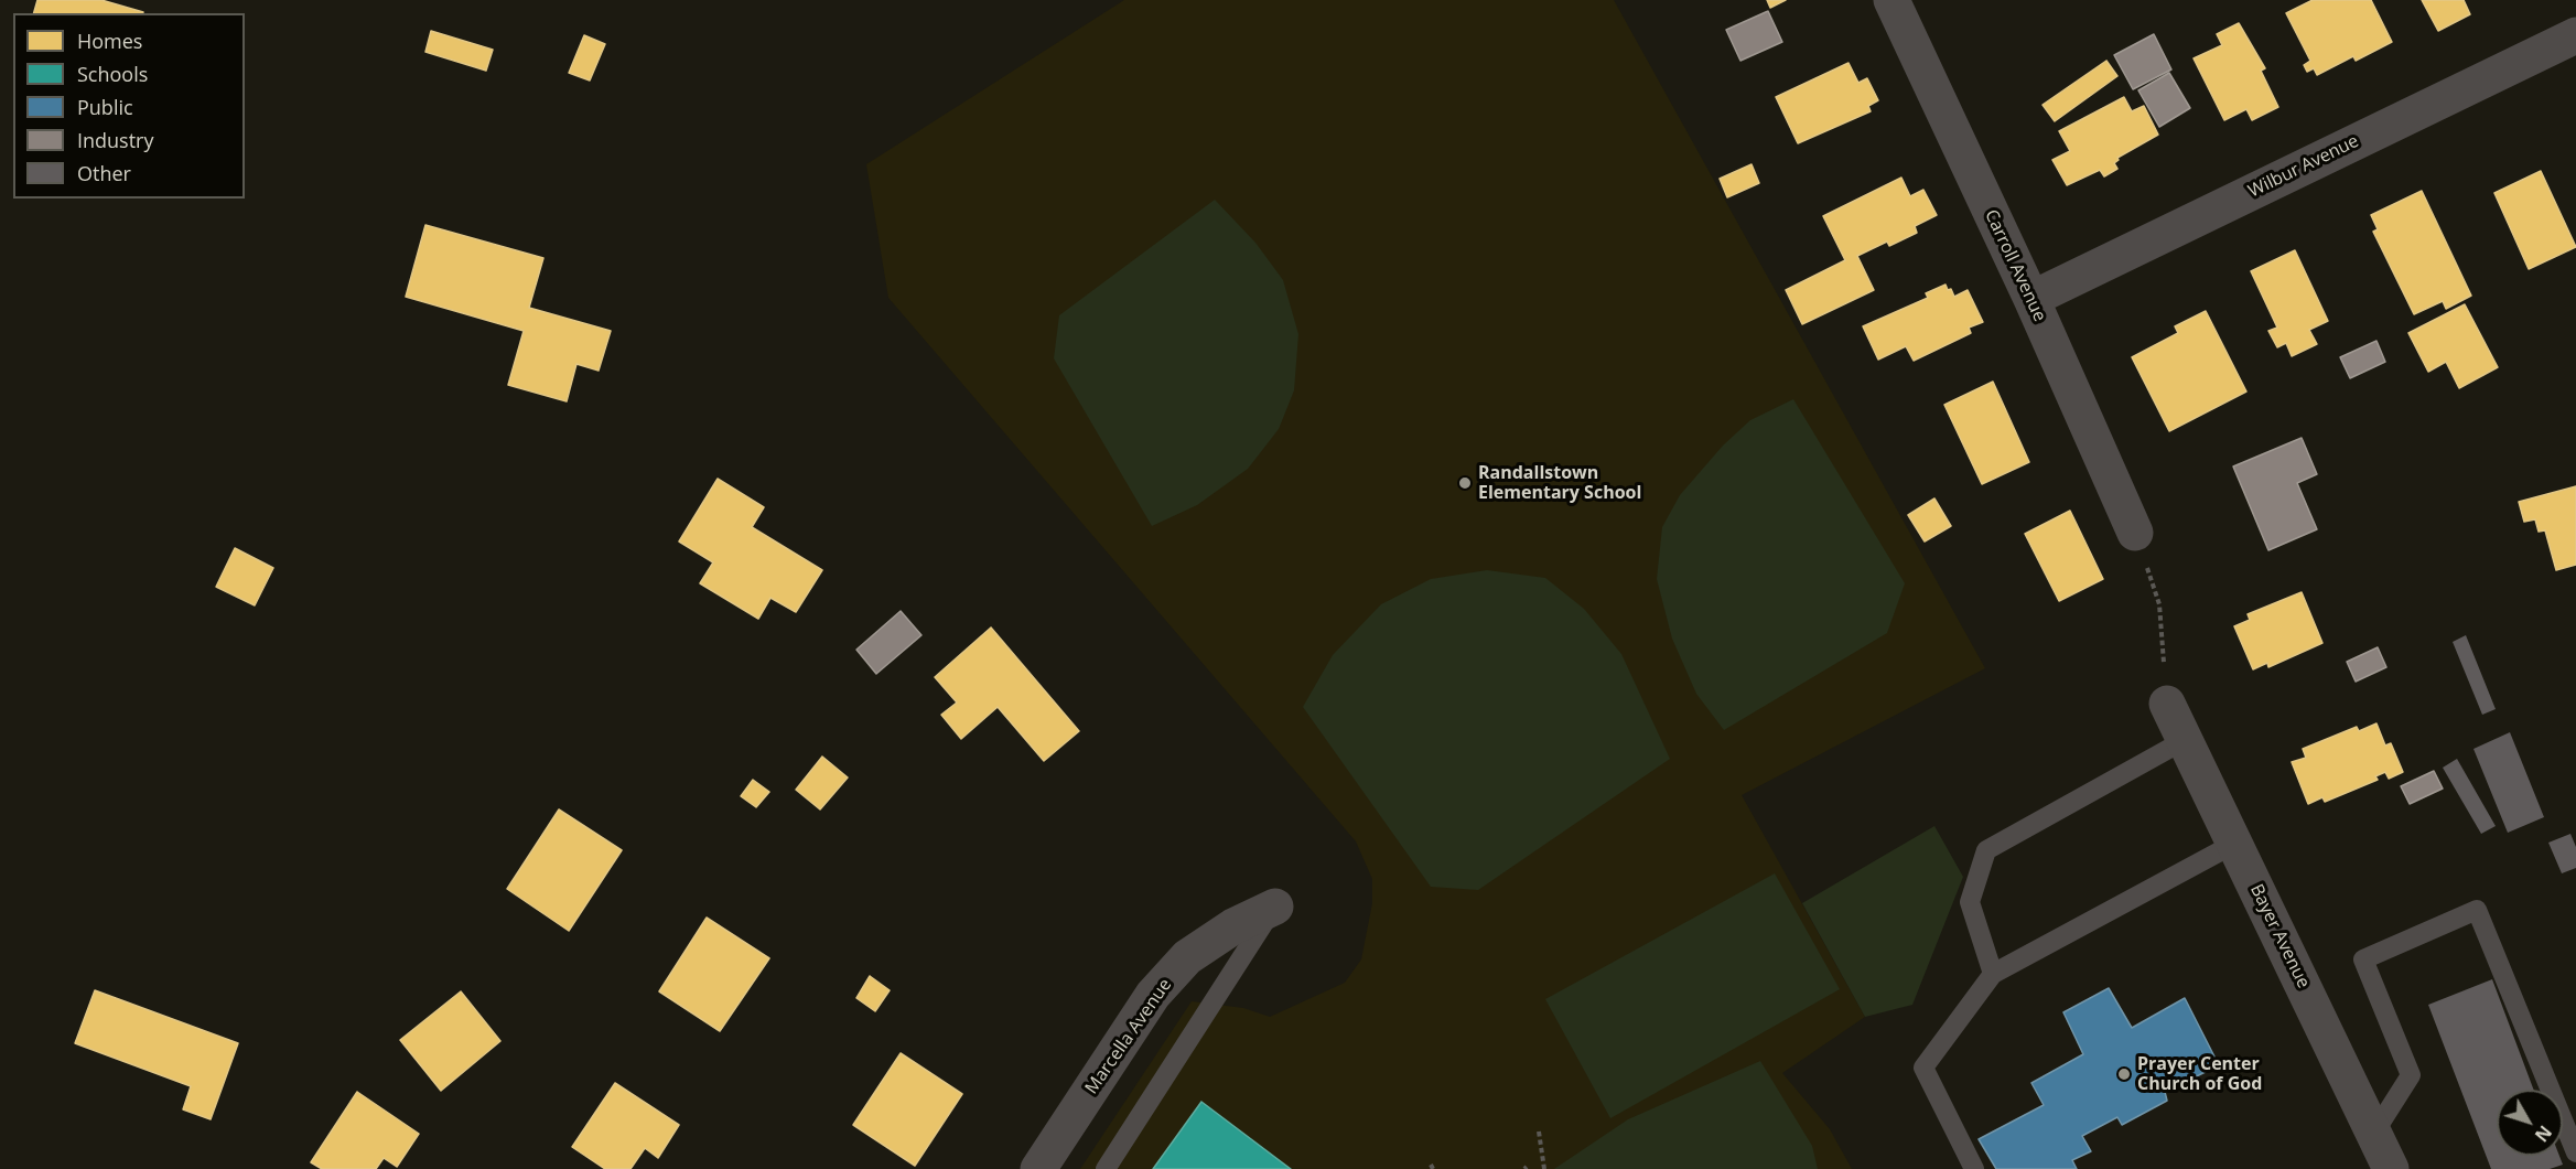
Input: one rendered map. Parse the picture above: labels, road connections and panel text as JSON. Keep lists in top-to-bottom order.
{
  "streets": {
    "street": [
      "Wilbur Avenue",
      "Carroll Avenue",
      "Bayer Avenue",
      "Marcella Avenue"
    ]
  },
  "crossings": [
    ["Wilbur Avenue", "Carroll Avenue"]
  ],
  "places": ["Randallstown Elementary School", "Prayer Center Church of God"],
  "legend": [
    "Homes",
    "Schools",
    "Public",
    "Industry",
    "Other"
  ],
  "north": "bottom right"
}
